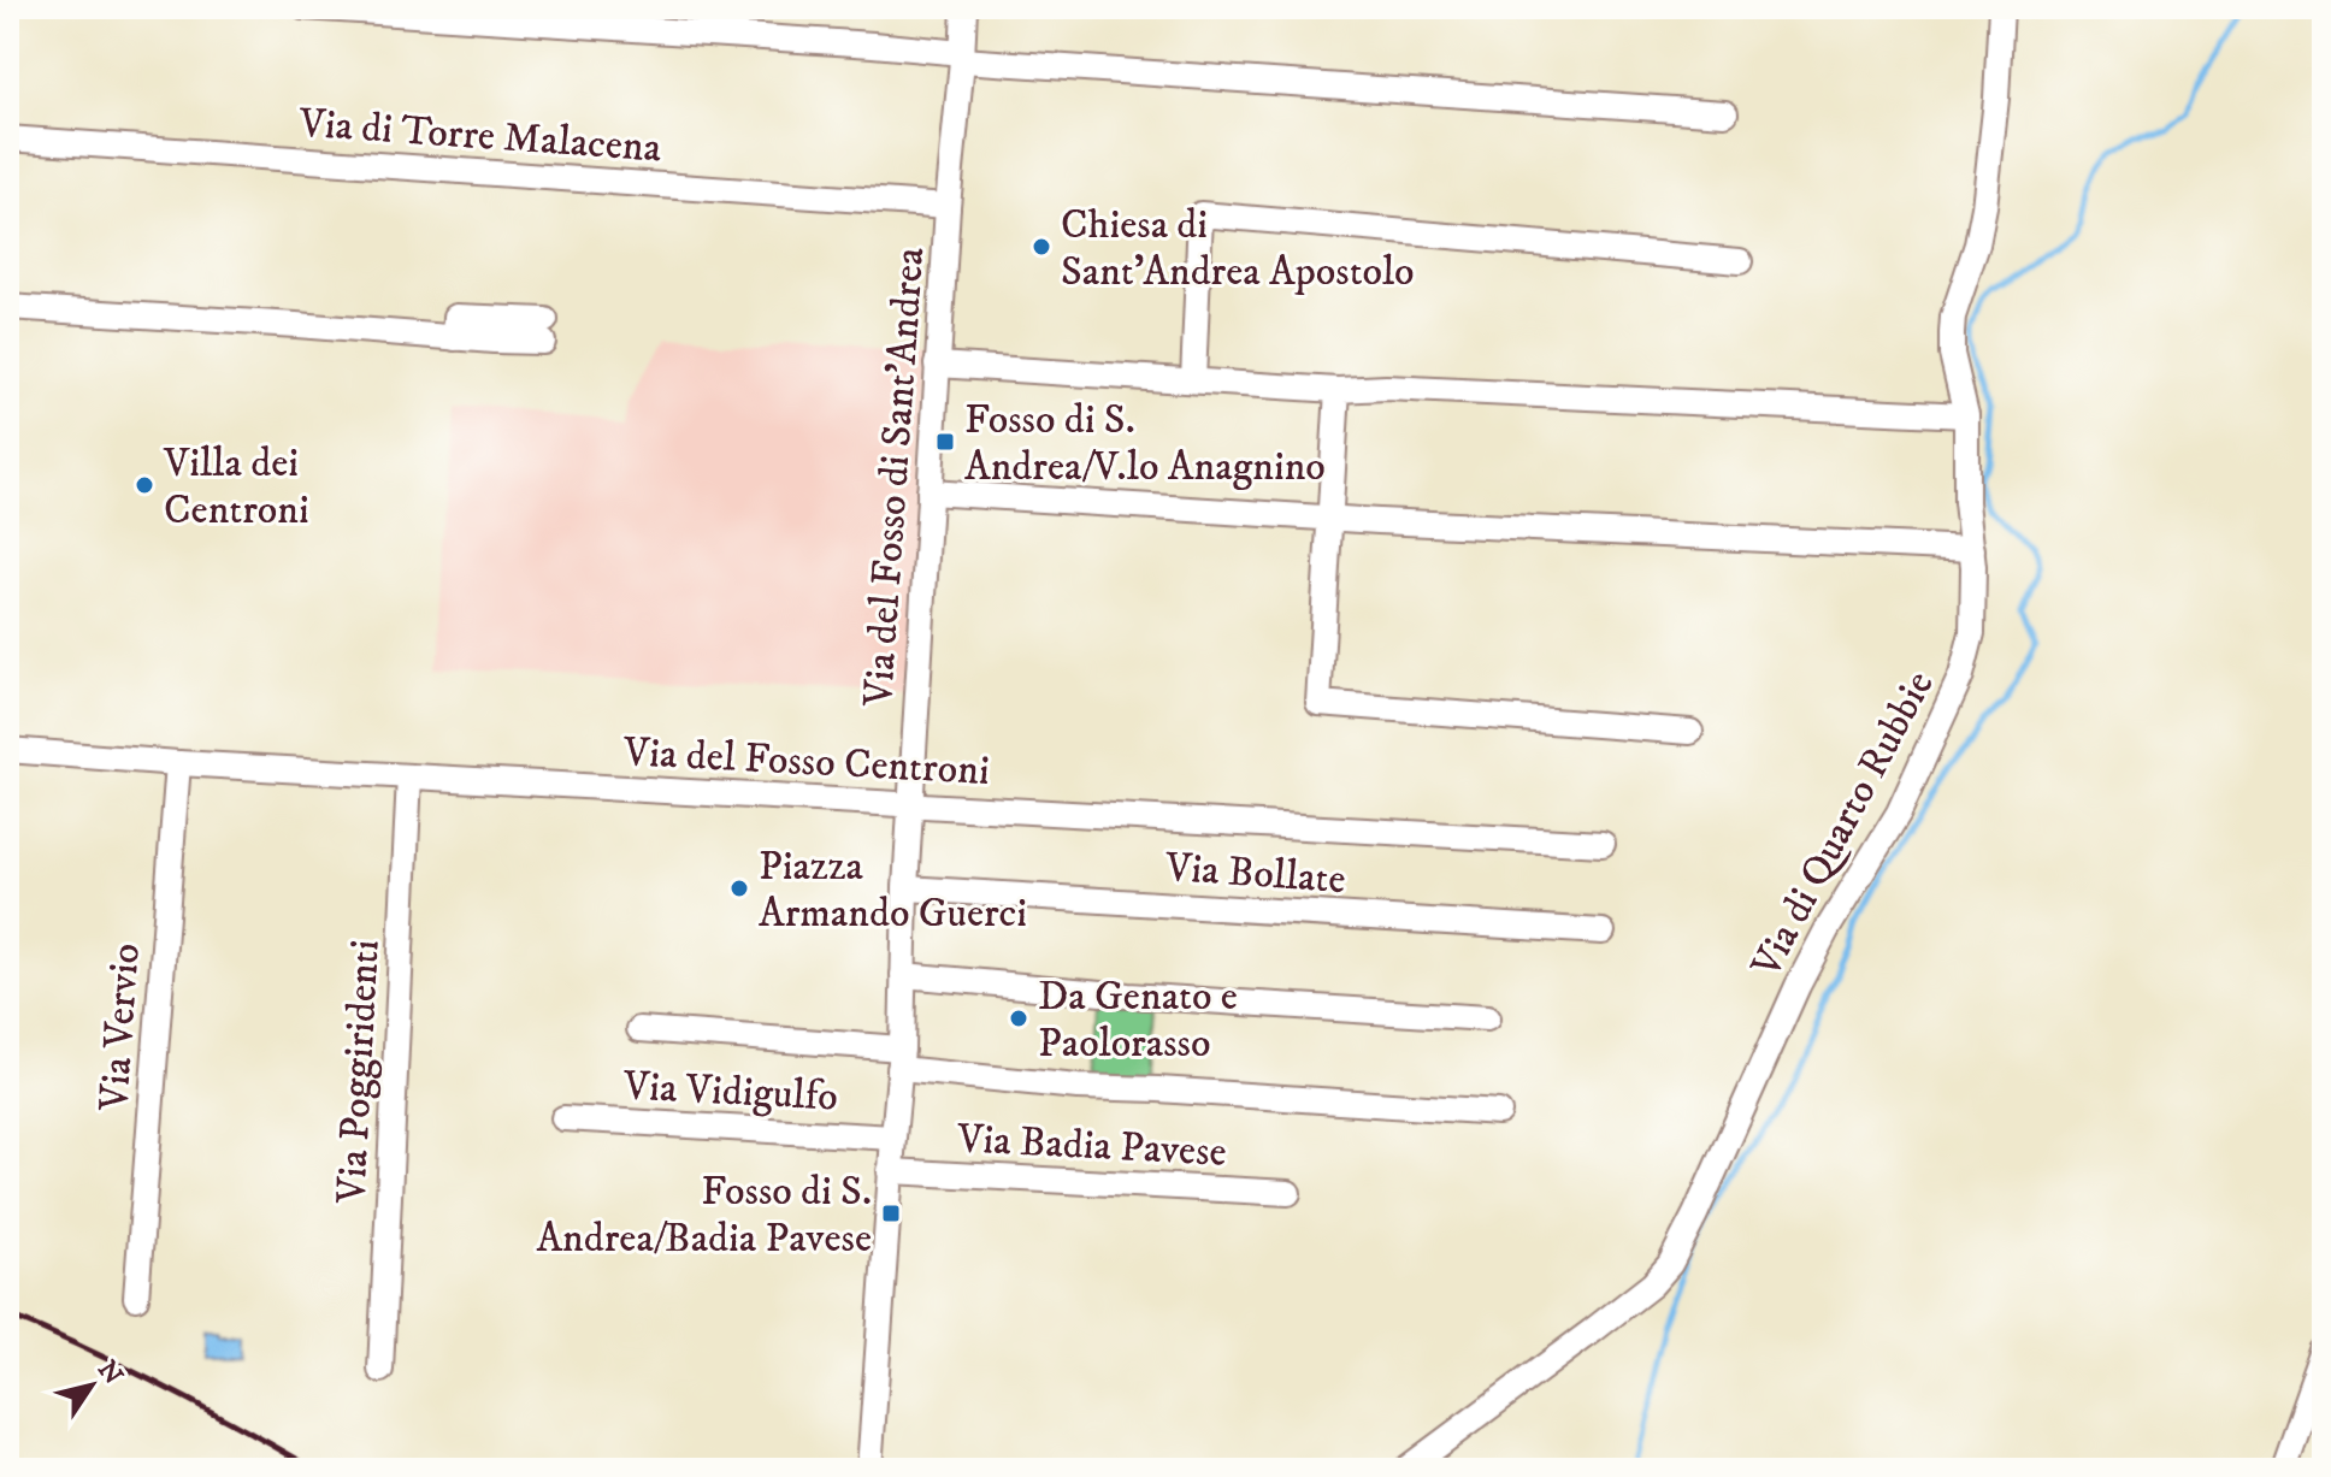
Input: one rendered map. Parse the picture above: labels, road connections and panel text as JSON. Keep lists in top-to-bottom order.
{
  "streets": {
    "street": [
      "Via di Torre Malacena",
      "Via del Fosso di Sant'Andrea",
      "Via del Fosso Centroni",
      "Via di Quarto Rubbie",
      "Via Bollate",
      "Via Vervio",
      "Via Poggiridenti",
      "Via Vidigulfo",
      "Via Badia Pavese"
    ]
  },
  "crossings": [
    ["Via di Torre Malacena", "Via del Fosso di Sant'Andrea"],
    ["Via del Fosso di Sant'Andrea", "Via del Fosso Centroni"],
    ["Via del Fosso di Sant'Andrea", "Via Bollate"],
    ["Via del Fosso di Sant'Andrea", "Via Vidigulfo"],
    ["Via del Fosso di Sant'Andrea", "Via Badia Pavese"],
    ["Via del Fosso Centroni", "Via Vervio"],
    ["Via del Fosso Centroni", "Via Poggiridenti"]
  ],
  "places": {
    "other": [
      "Chiesa di Sant'Andrea Apostolo",
      "Villa dei Centroni",
      "Piazza Armando Guerci",
      "Da Genato e Paolorasso"
    ],
    "transit": ["Fosso di S. Andrea/V.lo Anagnino", "Fosso di S. Andrea/Badia Pavese"]
  },
  "north": "top right"
}
